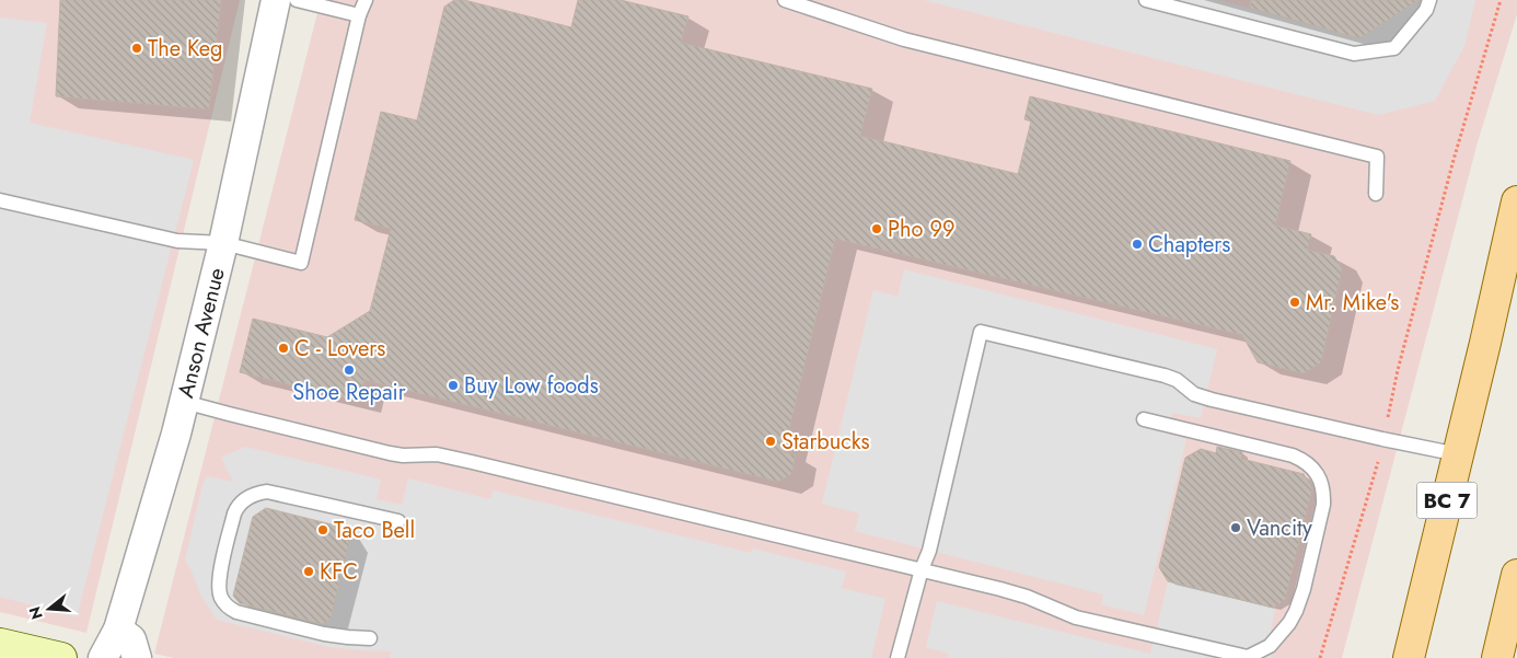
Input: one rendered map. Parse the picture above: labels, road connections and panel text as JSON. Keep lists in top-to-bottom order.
{
  "streets": {
    "main road": ["BC 7"],
    "street": ["Anson Avenue"]
  },
  "places": [
    "The Keg",
    "Pho 99",
    "Chapters",
    "Mr. Mike's",
    "C - Lovers",
    "Shoe Repair",
    "Buy Low foods",
    "Starbucks",
    "Vancity",
    "Taco Bell",
    "KFC"
  ],
  "north": "left"
}
